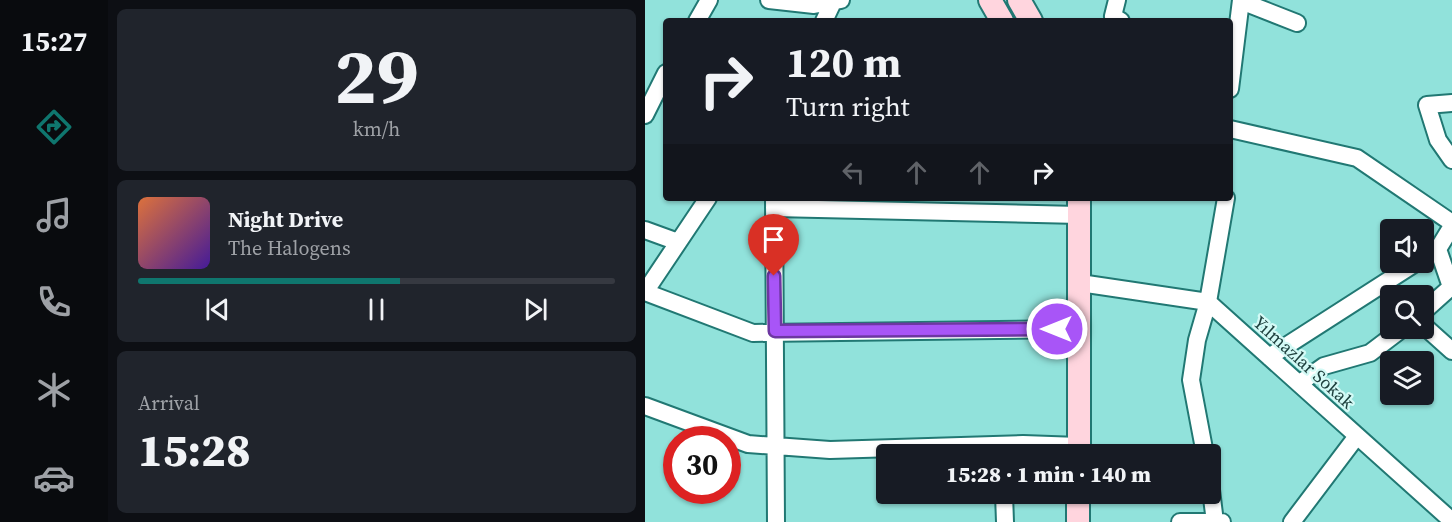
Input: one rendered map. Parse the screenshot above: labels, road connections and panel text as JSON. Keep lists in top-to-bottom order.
{
  "streets": {
    "street": ["Yılmazlar Sokak"]
  },
  "page": {
    "tabs": "15:27",
    "tile": [
      ["29", "km/h"],
      ["Arrival", "15:28"]
    ],
    "turn": ["120 m", "Turn right"],
    "song": ["Night Drive", "The Halogens"],
    "limit": "30",
    "trip": "15:28 · 1 min · 140 m"
  }
}
